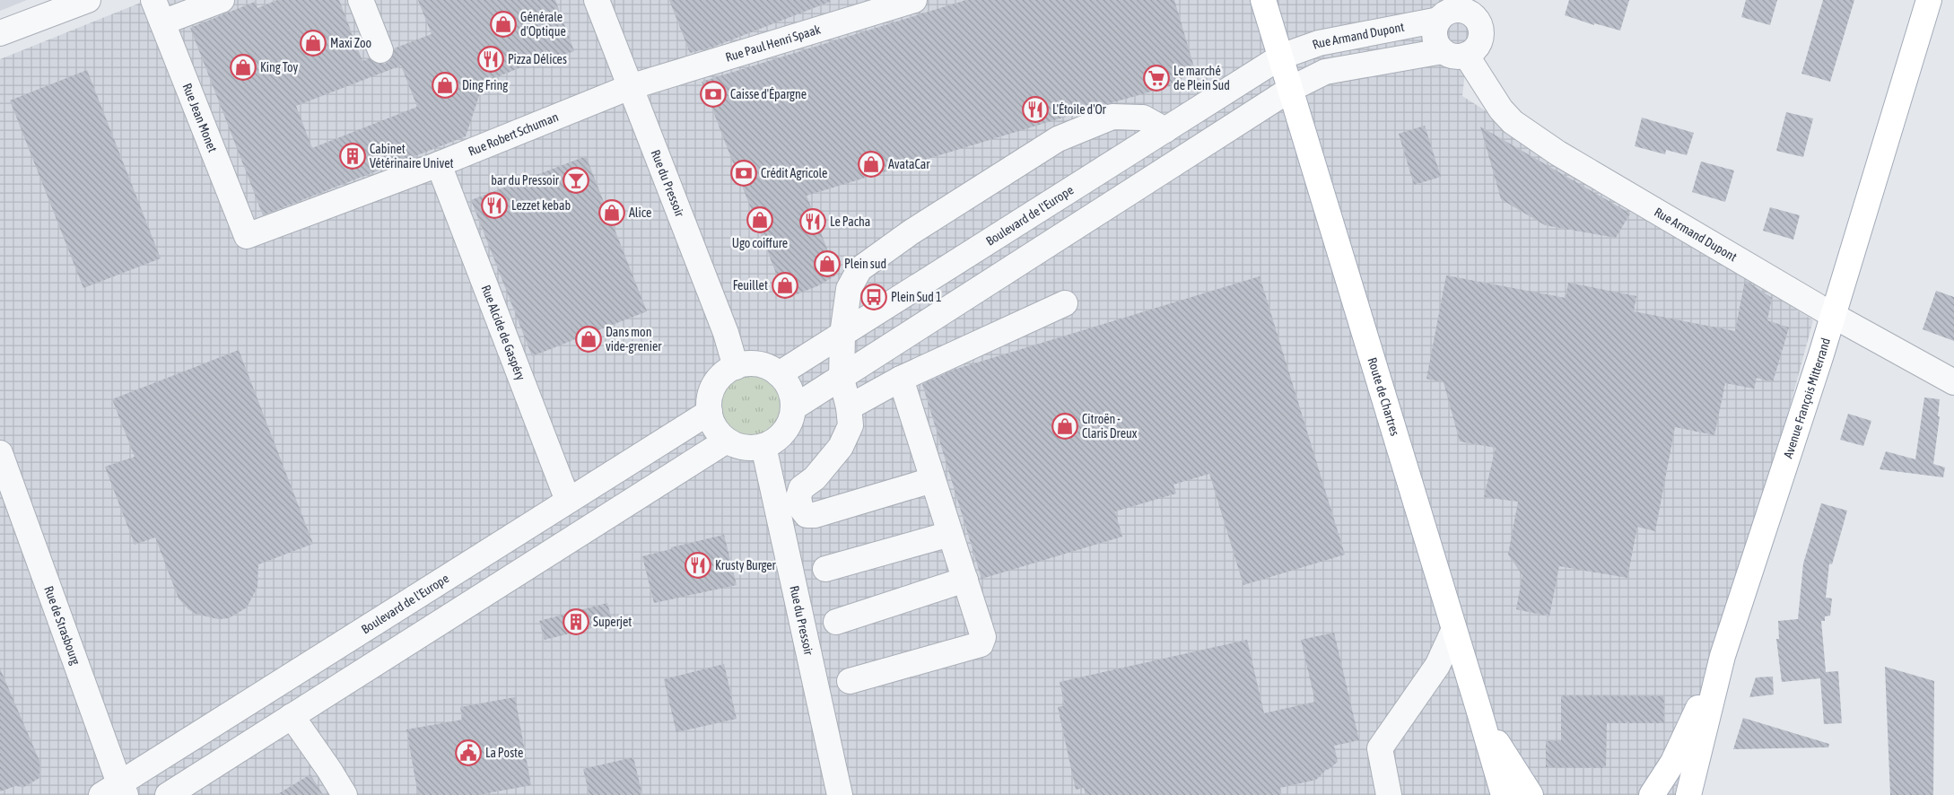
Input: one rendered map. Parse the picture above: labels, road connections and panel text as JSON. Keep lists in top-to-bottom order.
{
  "streets": {
    "main road": ["Route de Chartres", "Avenue François Mitterrand"],
    "street": [
      "Rue Armand Dupont",
      "Rue Paul Henri Spaak",
      "Rue Jean Monet",
      "Rue Robert Schuman",
      "Rue du Pressoir",
      "Boulevard de l'Europe",
      "Rue Alcide de Gaspéry",
      "Rue de Strasbourg"
    ]
  },
  "crossings": [
    ["Rue Armand Dupont", "Boulevard de l'Europe"],
    ["Rue Armand Dupont", "Route de Chartres"],
    ["Rue Armand Dupont", "Avenue François Mitterrand"],
    ["Rue Paul Henri Spaak", "Rue Robert Schuman"],
    ["Rue Paul Henri Spaak", "Rue du Pressoir"],
    ["Rue Jean Monet", "Rue Robert Schuman"],
    ["Rue Robert Schuman", "Rue du Pressoir"],
    ["Rue Robert Schuman", "Rue Alcide de Gaspéry"],
    ["Rue du Pressoir", "Boulevard de l'Europe"],
    ["Boulevard de l'Europe", "Rue Alcide de Gaspéry"],
    ["Boulevard de l'Europe", "Route de Chartres"],
    ["Boulevard de l'Europe", "Rue de Strasbourg"]
  ],
  "places": {
    "shop": [
      "Générale d'Optique",
      "Maxi Zoo",
      "King Toy",
      "Ding Fring",
      "AvataCar",
      "Alice",
      "Ugo coiffure",
      "Plein sud",
      "Feuillet",
      "Dans mon vide-grenier",
      "Citroën - Claris Dreux"
    ],
    "restaurant": [
      "Pizza Délices",
      "L'Étoile d'Or",
      "Lezzet kebab",
      "Le Pacha",
      "Krusty Burger"
    ],
    "supermarket": ["Le marché de Plein Sud"],
    "bank": ["Caisse d'Épargne", "Crédit Agricole"],
    "building": ["Cabinet Vétérinaire Univet", "Superjet"],
    "bar": ["bar du Pressoir"],
    "bus stop": ["Plein Sud 1"],
    "public building": ["La Poste"]
  }
}
